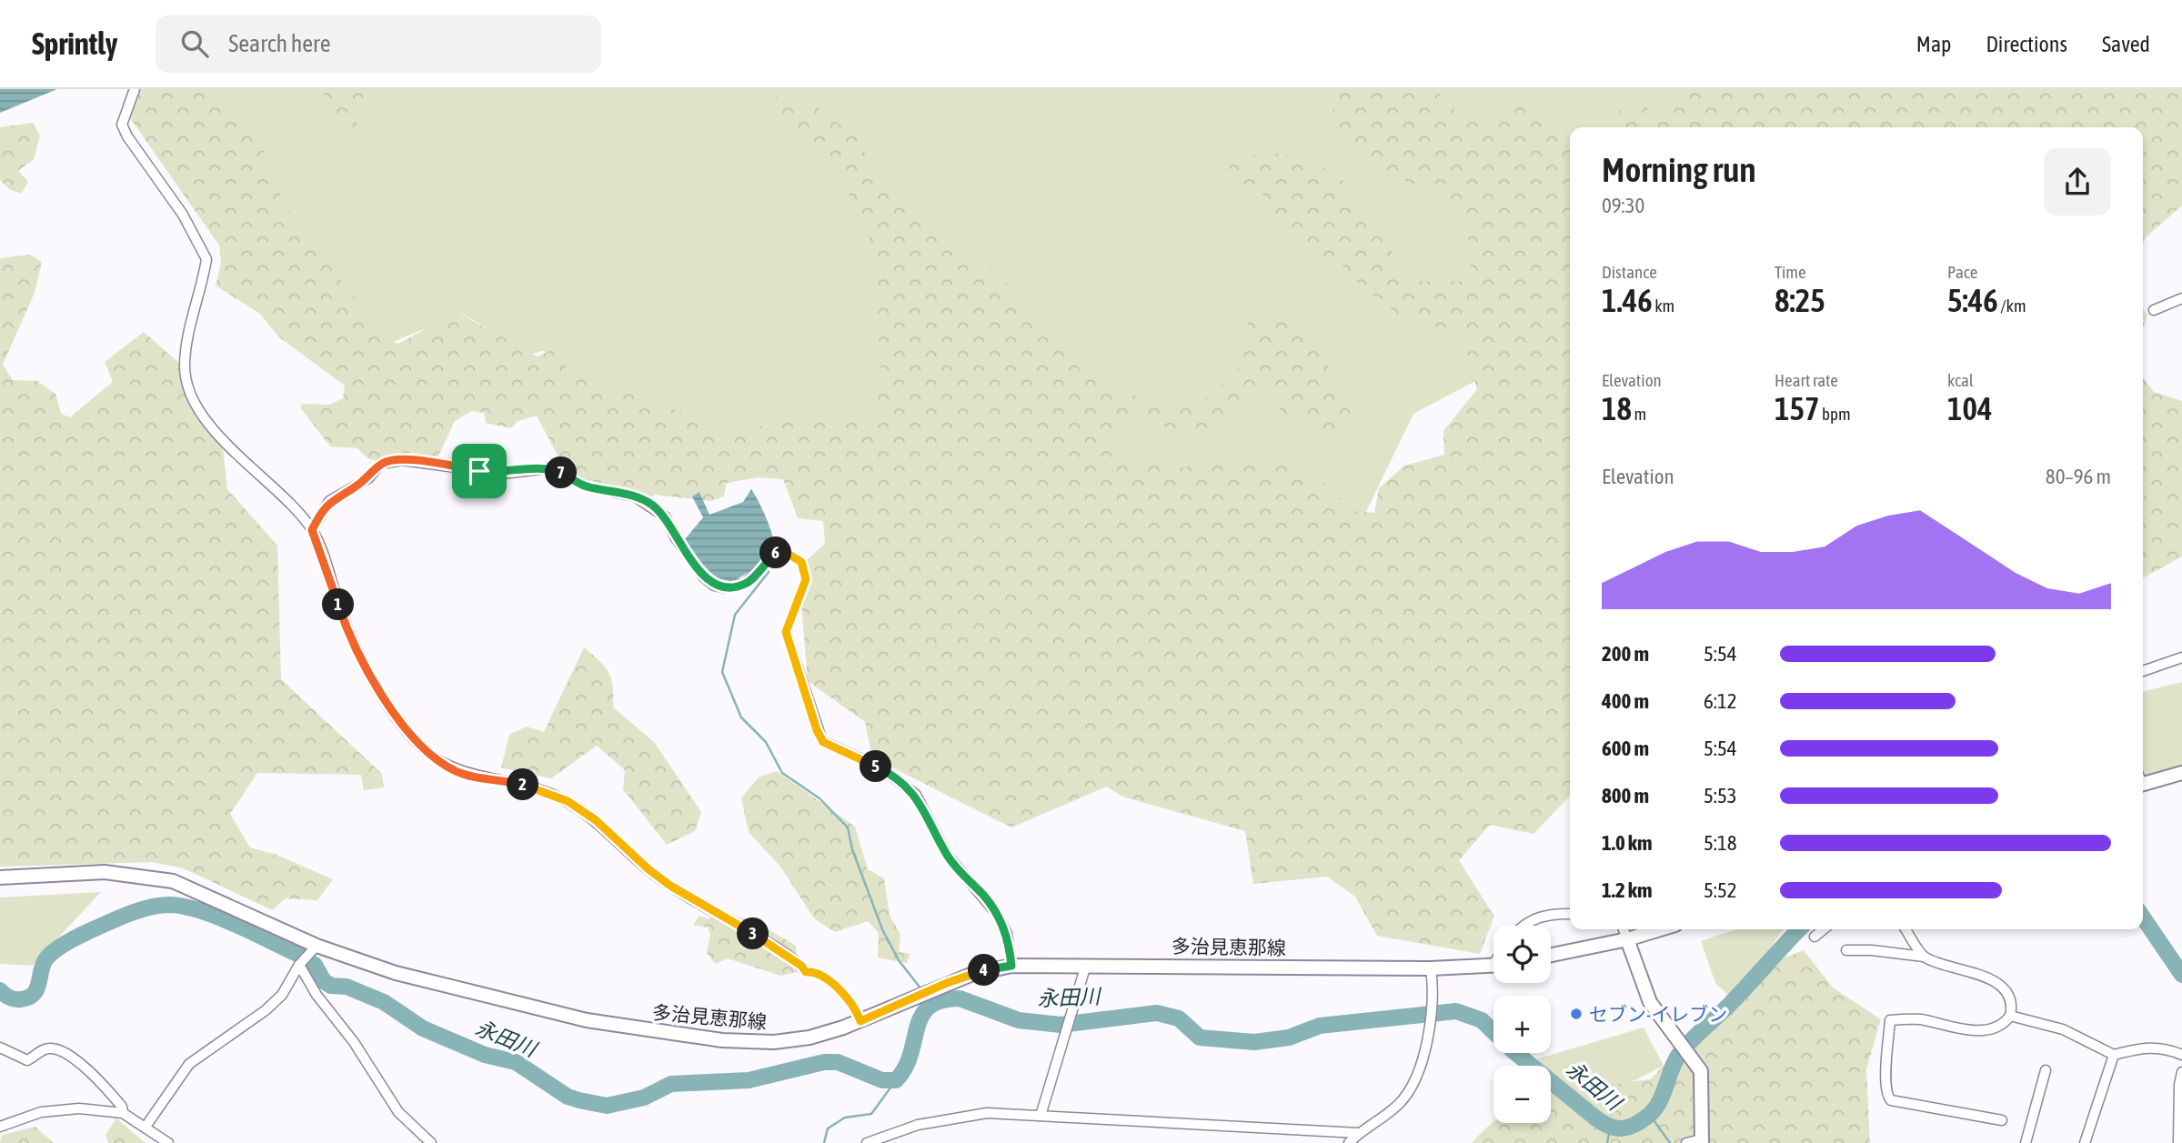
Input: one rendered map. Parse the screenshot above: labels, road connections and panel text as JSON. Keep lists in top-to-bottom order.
{
  "streets": {
    "main road": ["多治見恵那線"]
  },
  "water": ["永田川"],
  "places": ["セブン-イレブン"],
  "page": {
    "header": "Sprintly",
    "search": "Search here",
    "nav": ["Map", "Directions", "Saved"],
    "heading": ["Morning run", "09:30"],
    "stats": [
      ["Distance", "1.46 km"],
      ["Time", "8:25"],
      ["Pace", "5:46 /km"],
      ["Elevation", "18 m"],
      ["Heart rate", "157 bpm"],
      ["kcal", "104"]
    ],
    "chart": ["Elevation", "80–96 m"],
    "pins": [
      "7",
      "6",
      "1",
      "5",
      "2",
      "3",
      "4"
    ],
    "list": [
      {
        "name": "200 m",
        "note": "5:54"
      },
      {
        "name": "400 m",
        "note": "6:12"
      },
      {
        "name": "600 m",
        "note": "5:54"
      },
      {
        "name": "800 m",
        "note": "5:53"
      },
      {
        "name": "1.0 km",
        "note": "5:18"
      },
      {
        "name": "1.2 km",
        "note": "5:52"
      }
    ],
    "map_buttons": ["+", "−"]
  }
}
